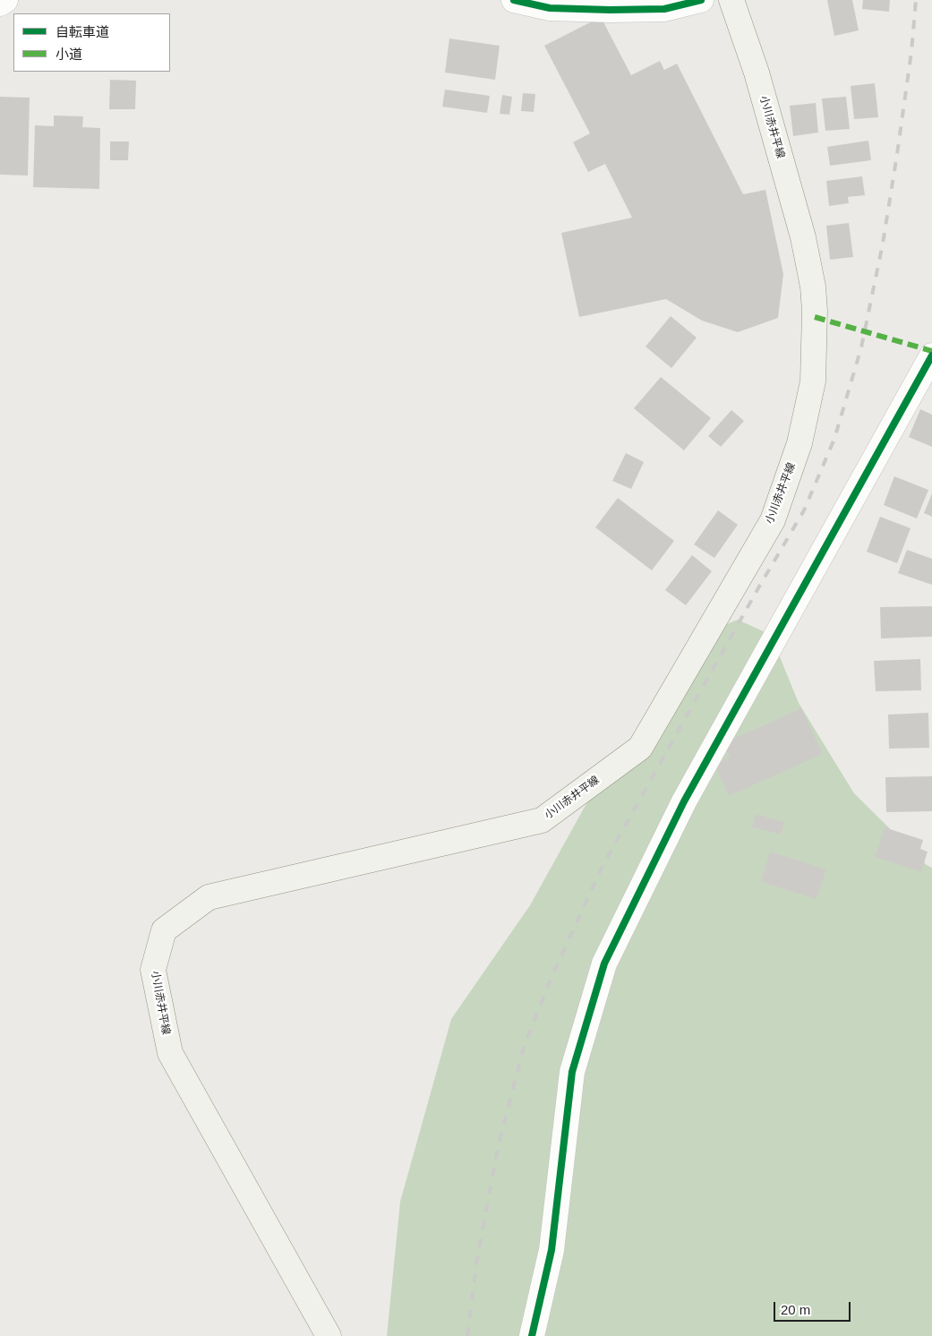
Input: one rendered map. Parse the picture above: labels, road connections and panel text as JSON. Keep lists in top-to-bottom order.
{
  "streets": {
    "main road": ["小川赤井平線"]
  },
  "legend": ["自転車道", "小道"],
  "scale_bar": "20 m"
}
